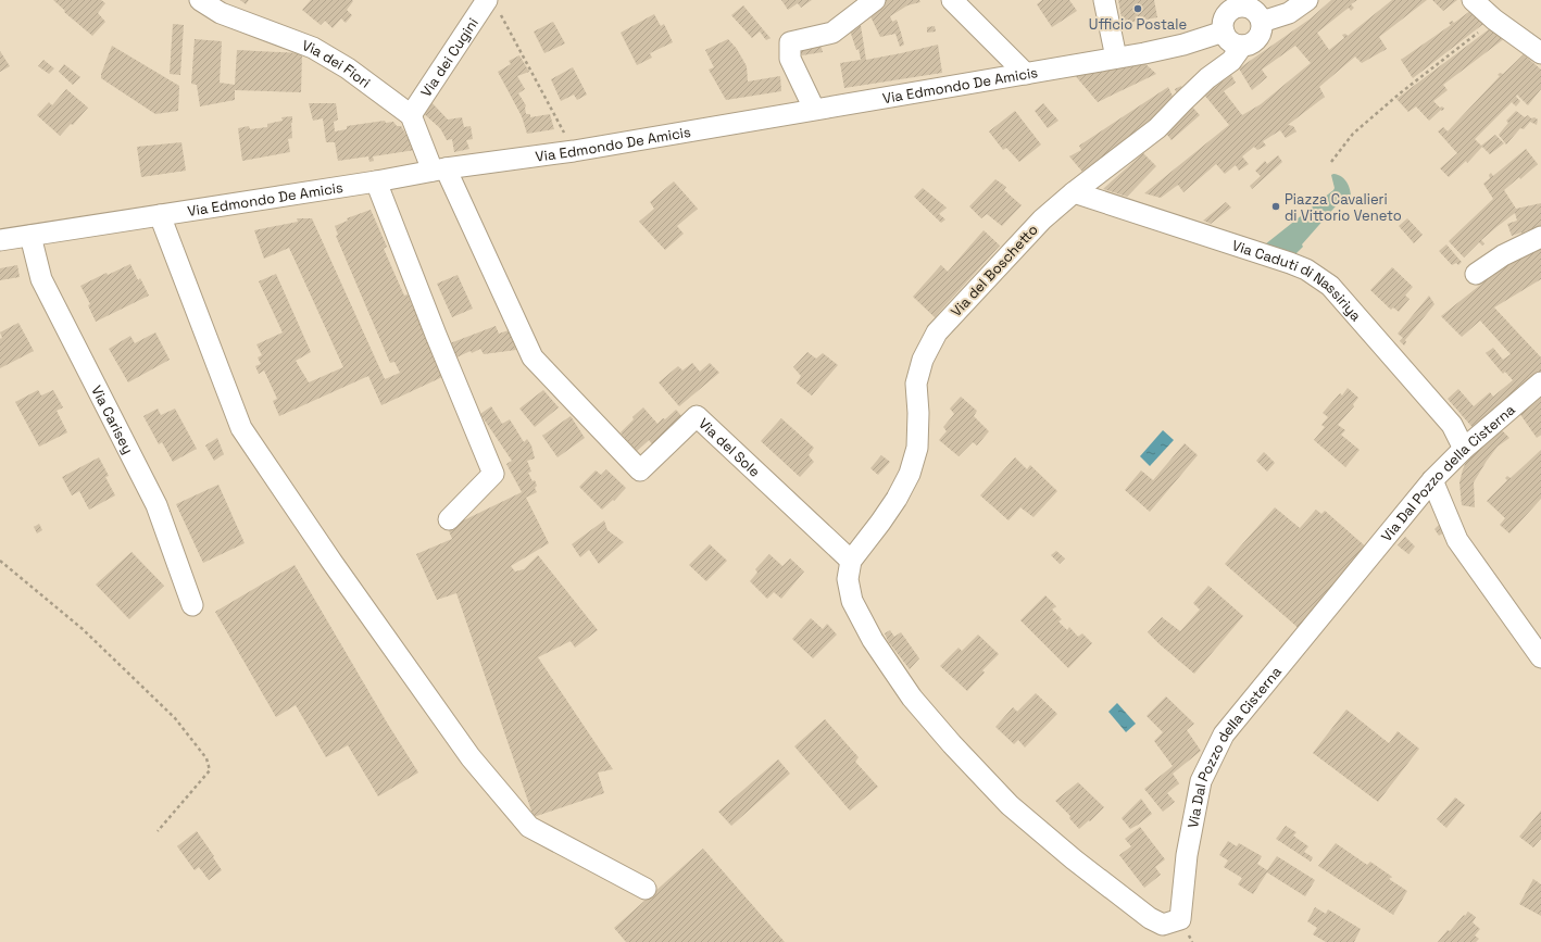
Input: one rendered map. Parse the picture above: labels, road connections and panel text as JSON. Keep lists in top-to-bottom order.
{
  "streets": {
    "street": [
      "Via dei Cugini",
      "Via dei Fiori",
      "Via Edmondo De Amicis",
      "Via del Boschetto",
      "Via Caduti di Nassiriya",
      "Via Carisey",
      "Via del Sole",
      "Via Dal Pozzo della Cisterna"
    ]
  },
  "crossings": [
    ["Via dei Cugini", "Via dei Fiori"],
    ["Via Edmondo De Amicis", "Via del Boschetto"],
    ["Via Edmondo De Amicis", "Via Carisey"],
    ["Via Edmondo De Amicis", "Via del Sole"],
    ["Via del Boschetto", "Via Caduti di Nassiriya"],
    ["Via del Boschetto", "Via del Sole"],
    ["Via del Boschetto", "Via Dal Pozzo della Cisterna"],
    ["Via Caduti di Nassiriya", "Via Dal Pozzo della Cisterna"],
    ["Via del Sole", "Via Dal Pozzo della Cisterna"]
  ],
  "places": ["Ufficio Postale", "Piazza Cavalieri di Vittorio Veneto"]
}
